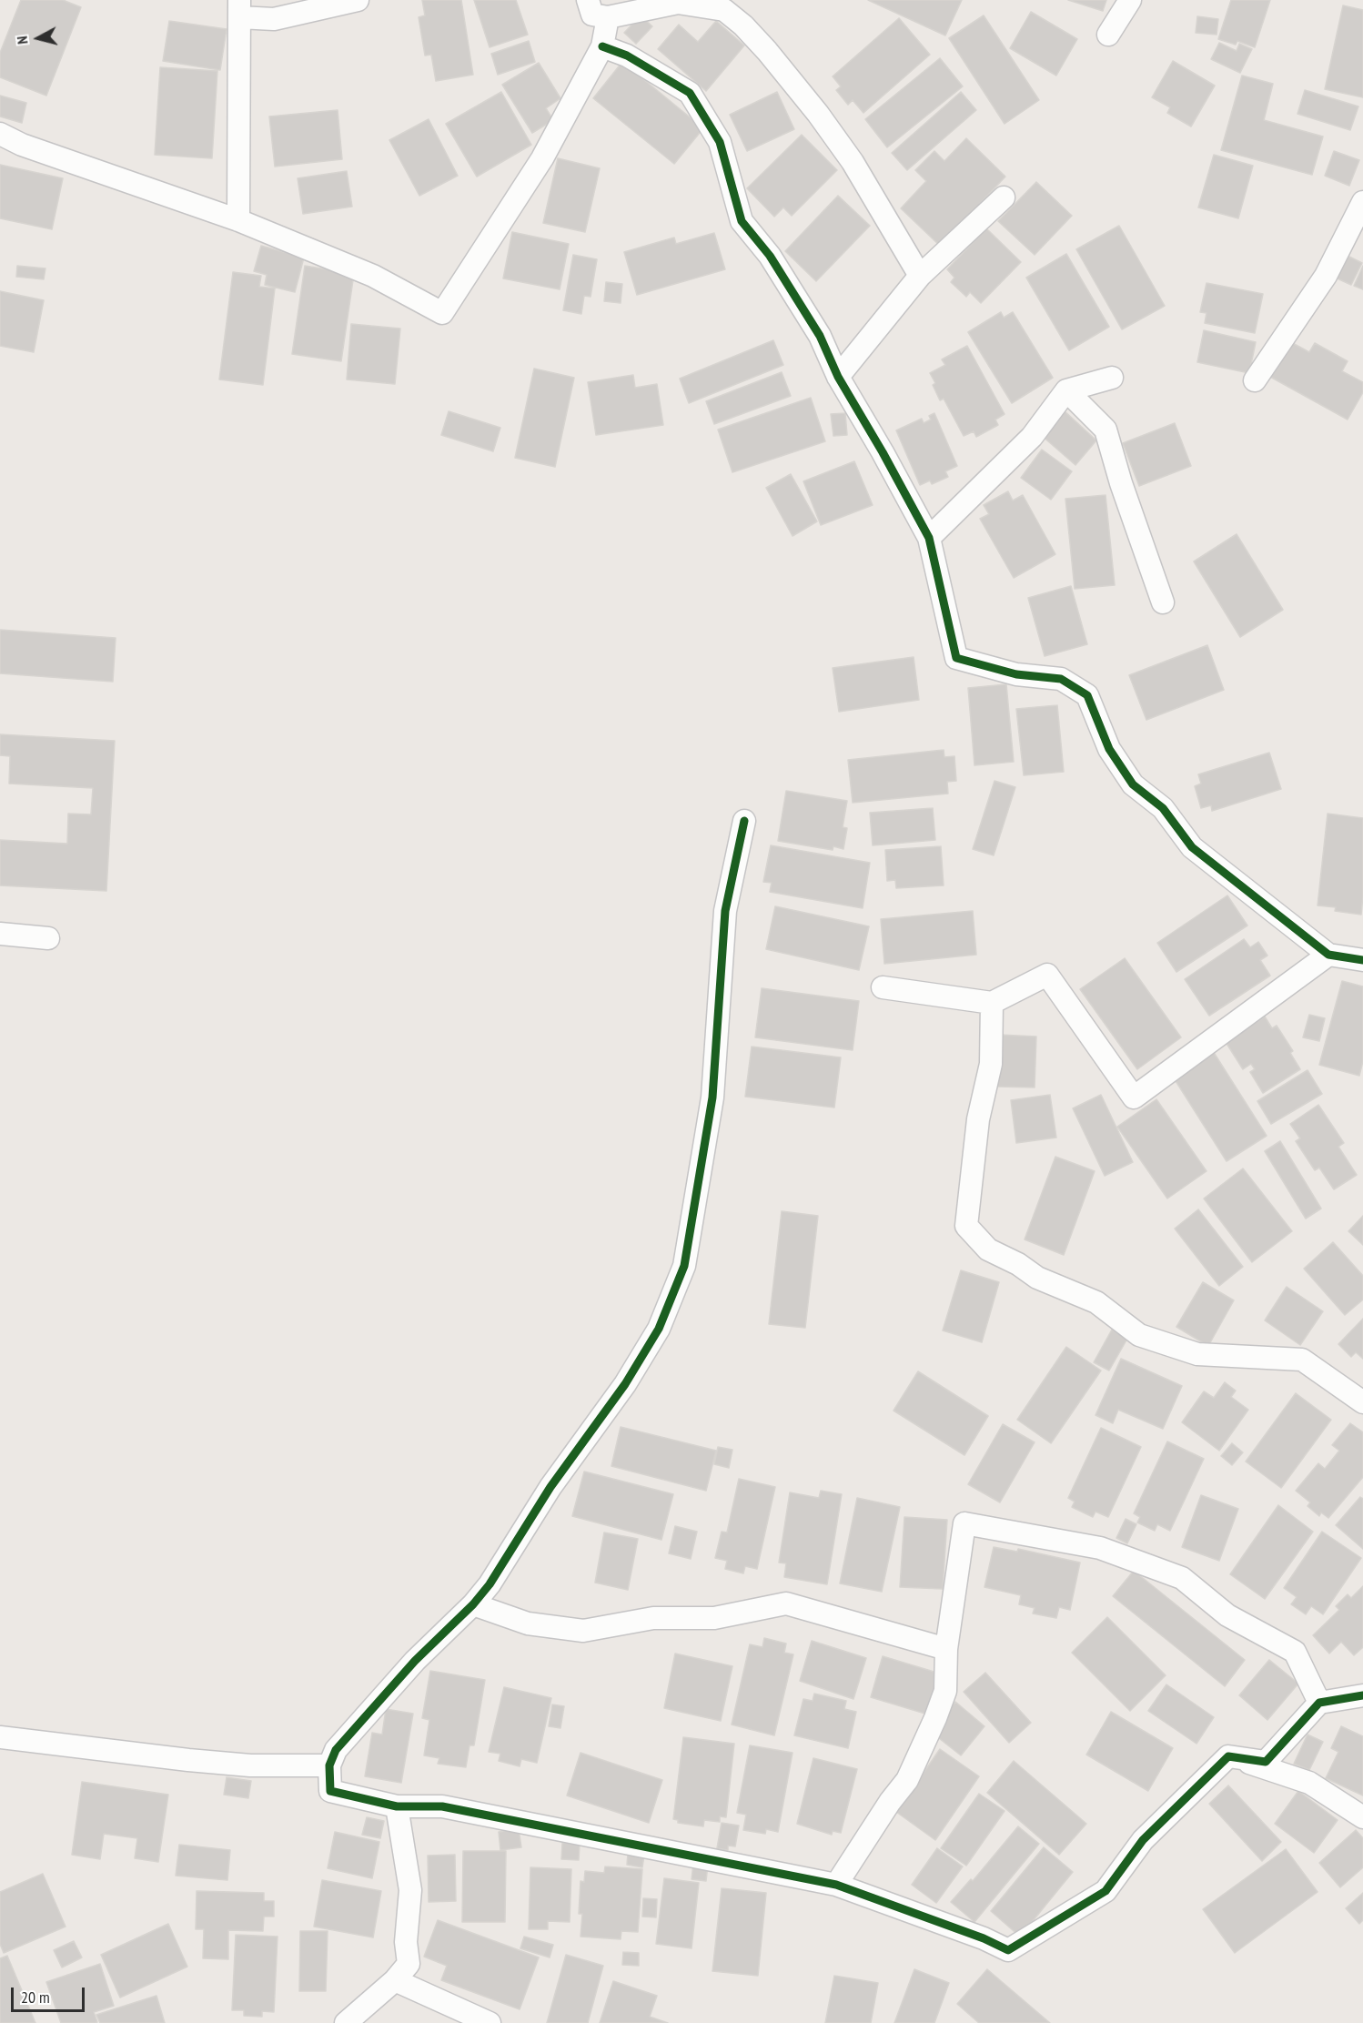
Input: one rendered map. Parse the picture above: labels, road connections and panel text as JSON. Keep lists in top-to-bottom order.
{
  "scale_bar": "20 m",
  "north": "left"
}
